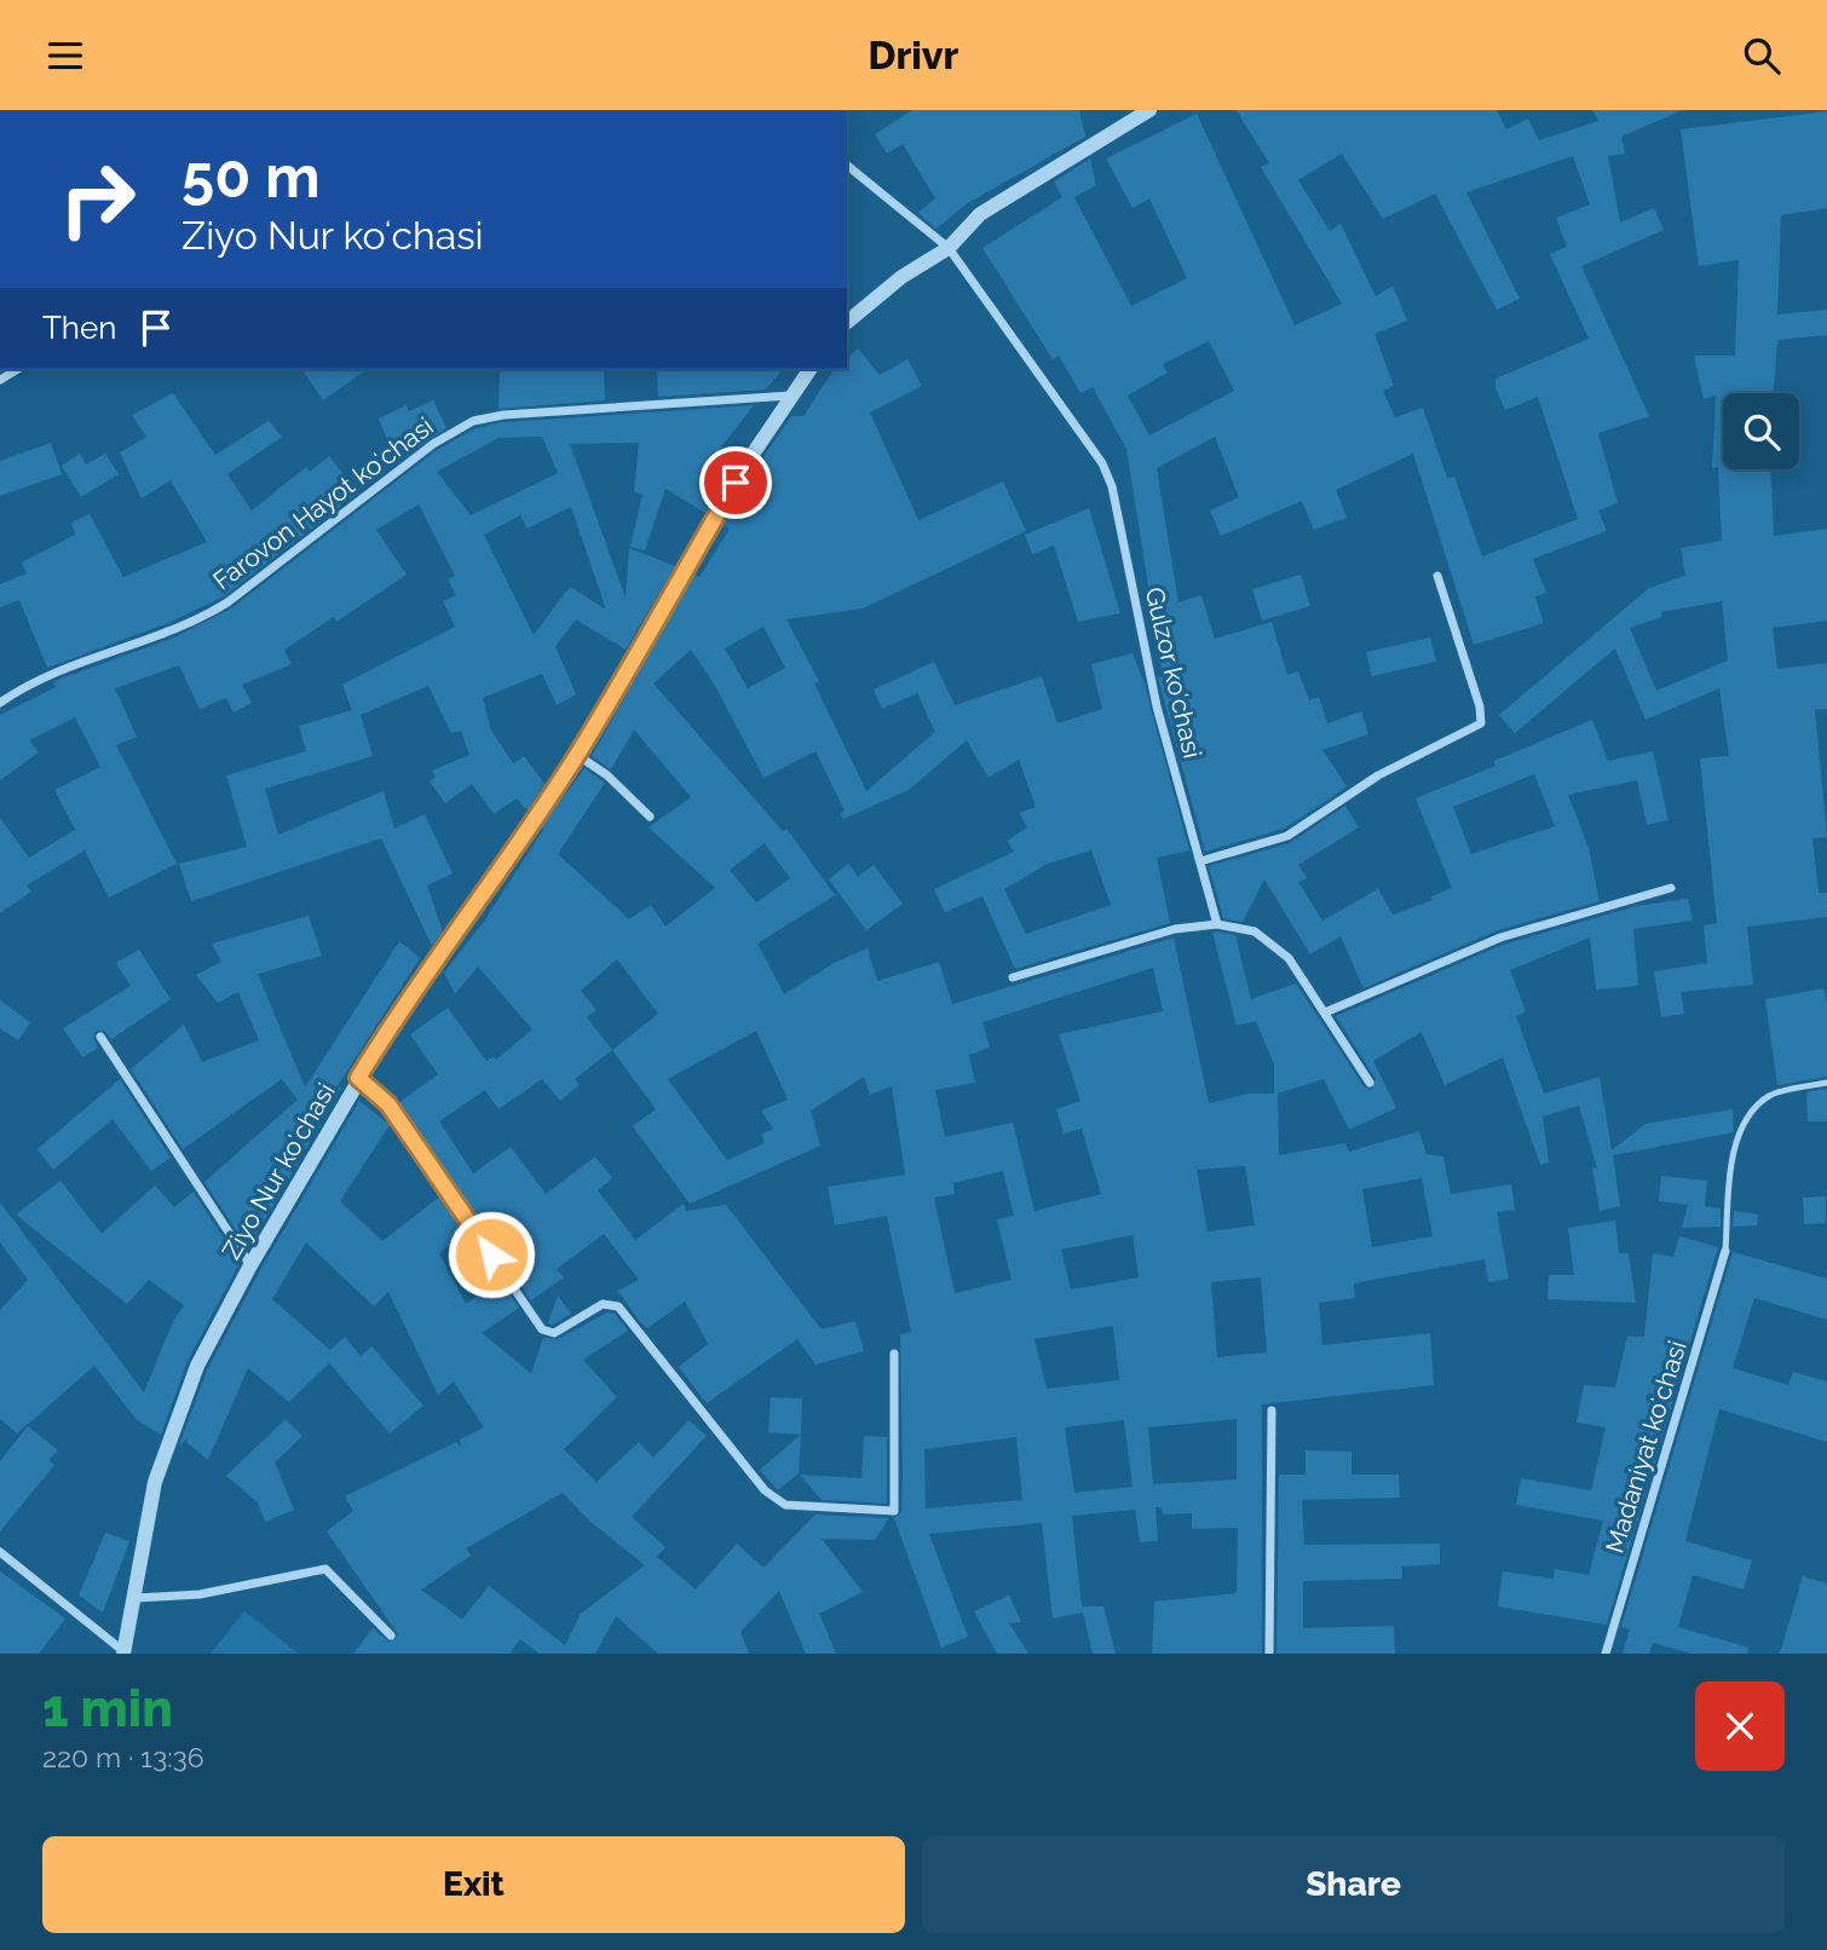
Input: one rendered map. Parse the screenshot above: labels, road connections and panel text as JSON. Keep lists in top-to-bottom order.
{
  "streets": {
    "street": [
      "Farovon Hayot koʻchasi",
      "Gulzor koʻchasi",
      "Ziyo Nur koʻchasi",
      "Madaniyat koʻchasi"
    ]
  },
  "crossings": [
    ["Farovon Hayot koʻchasi", "Ziyo Nur koʻchasi"]
  ],
  "page": {
    "header": "Drivr",
    "turn": ["50 m", "Ziyo Nur koʻchasi"],
    "then": "Then",
    "heading": ["1 min", "220 m · 13:36"],
    "buttons": ["Exit", "Share"]
  }
}
